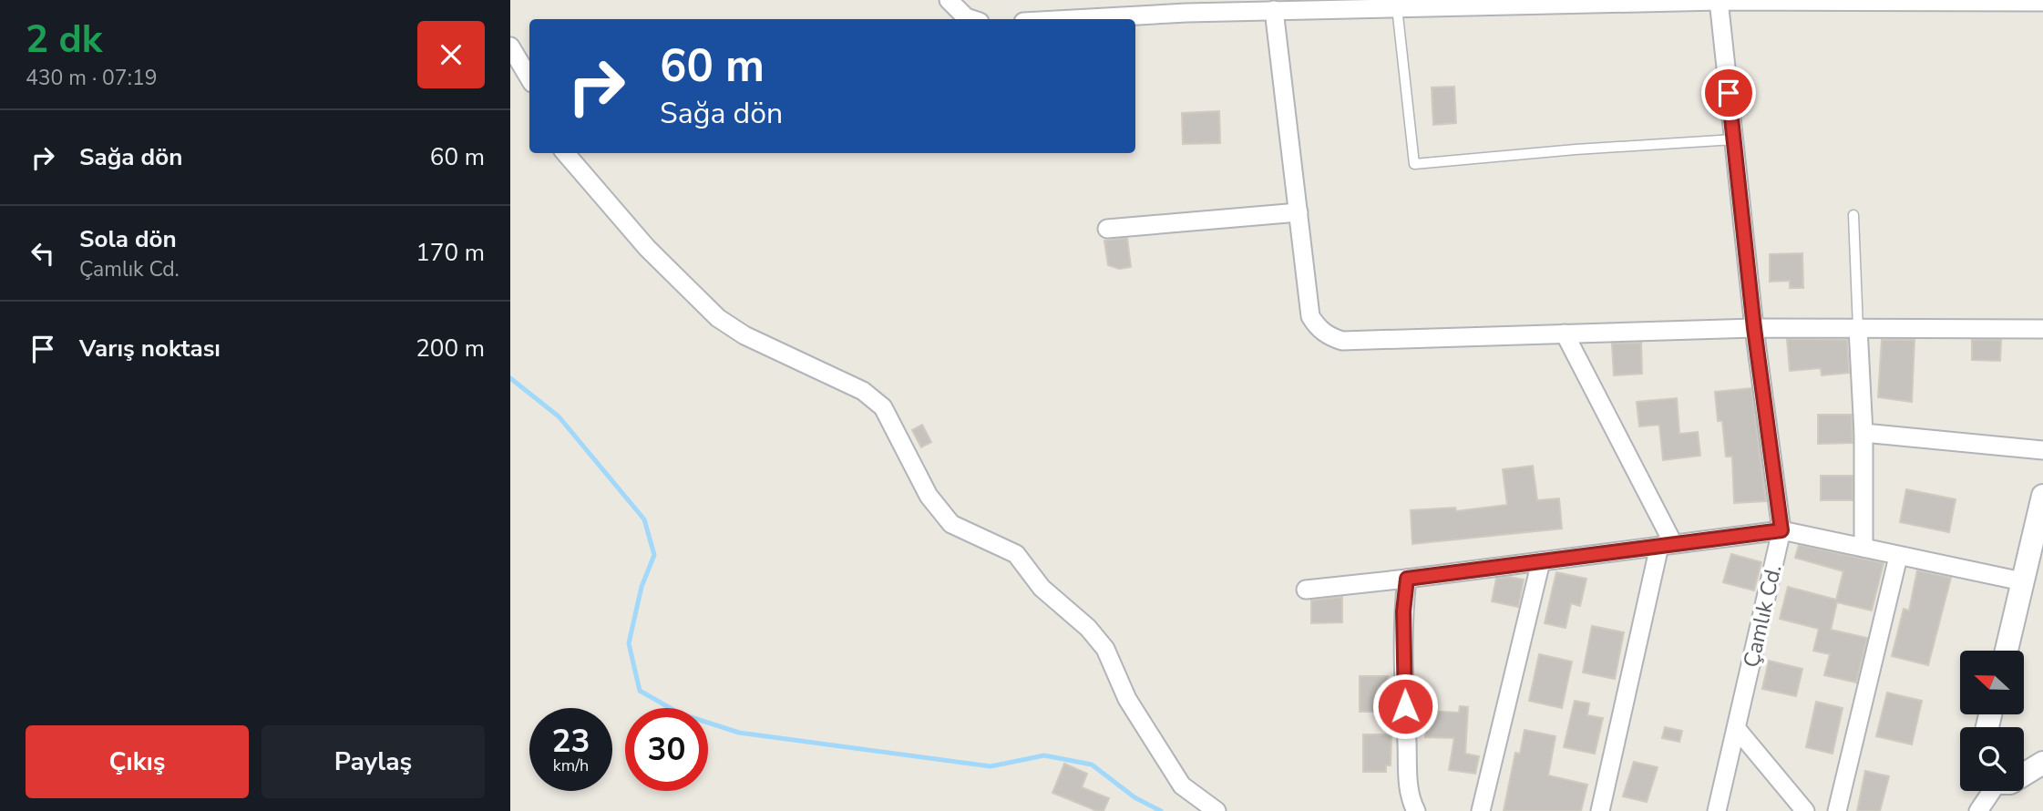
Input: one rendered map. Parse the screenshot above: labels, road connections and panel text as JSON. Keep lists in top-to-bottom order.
{
  "streets": {
    "street": ["Çamlık Cd."]
  },
  "north": "left",
  "page": {
    "heading": ["2 dk", "430 m · 07:19"],
    "turn": ["60 m", "Sağa dön"],
    "list": [
      {
        "name": "Sağa dön",
        "value": "60 m"
      },
      {
        "name": "Sola dön",
        "note": "Çamlık Cd.",
        "value": "170 m"
      },
      {
        "name": "Varış noktası",
        "value": "200 m"
      }
    ],
    "speed": "23 km/h",
    "limit": "30",
    "buttons": ["Çıkış", "Paylaş"]
  }
}
